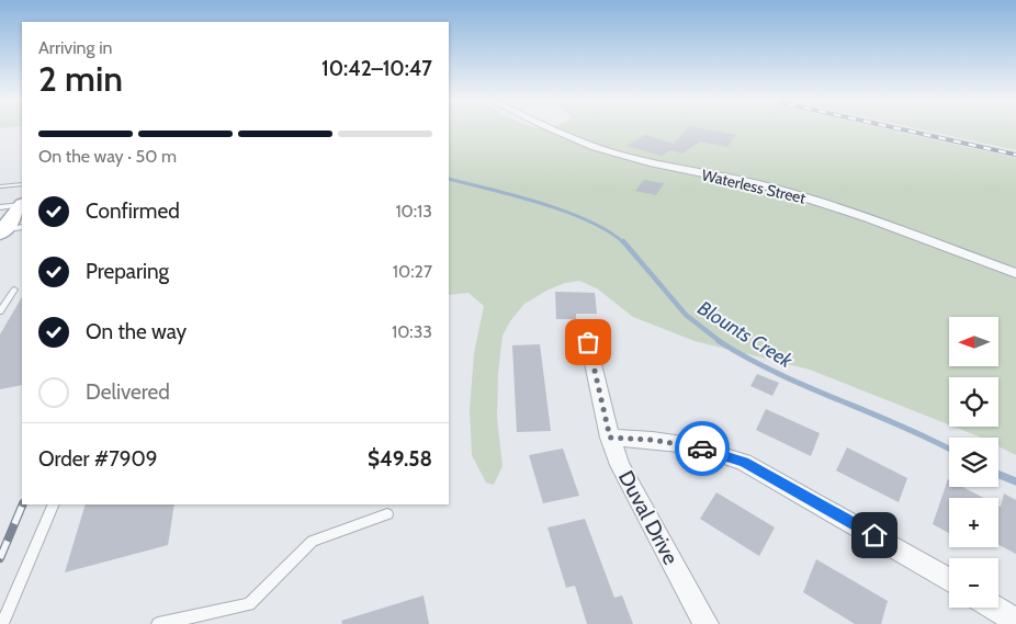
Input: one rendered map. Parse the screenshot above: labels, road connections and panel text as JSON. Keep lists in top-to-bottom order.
{
  "streets": {
    "street": ["Waterless Street", "Duval Drive"]
  },
  "water": ["Blounts Creek"],
  "north": "left",
  "page": {
    "heading": ["2 min", "Arriving in", "10:42–10:47"],
    "panel": ["Order #7909", "$49.58"],
    "bar": "On the way · 50 m",
    "list": [
      ["Confirmed", "10:13"],
      ["Preparing", "10:27"],
      ["On the way", "10:33"],
      "Delivered"
    ],
    "map_buttons": ["+", "−"]
  }
}
